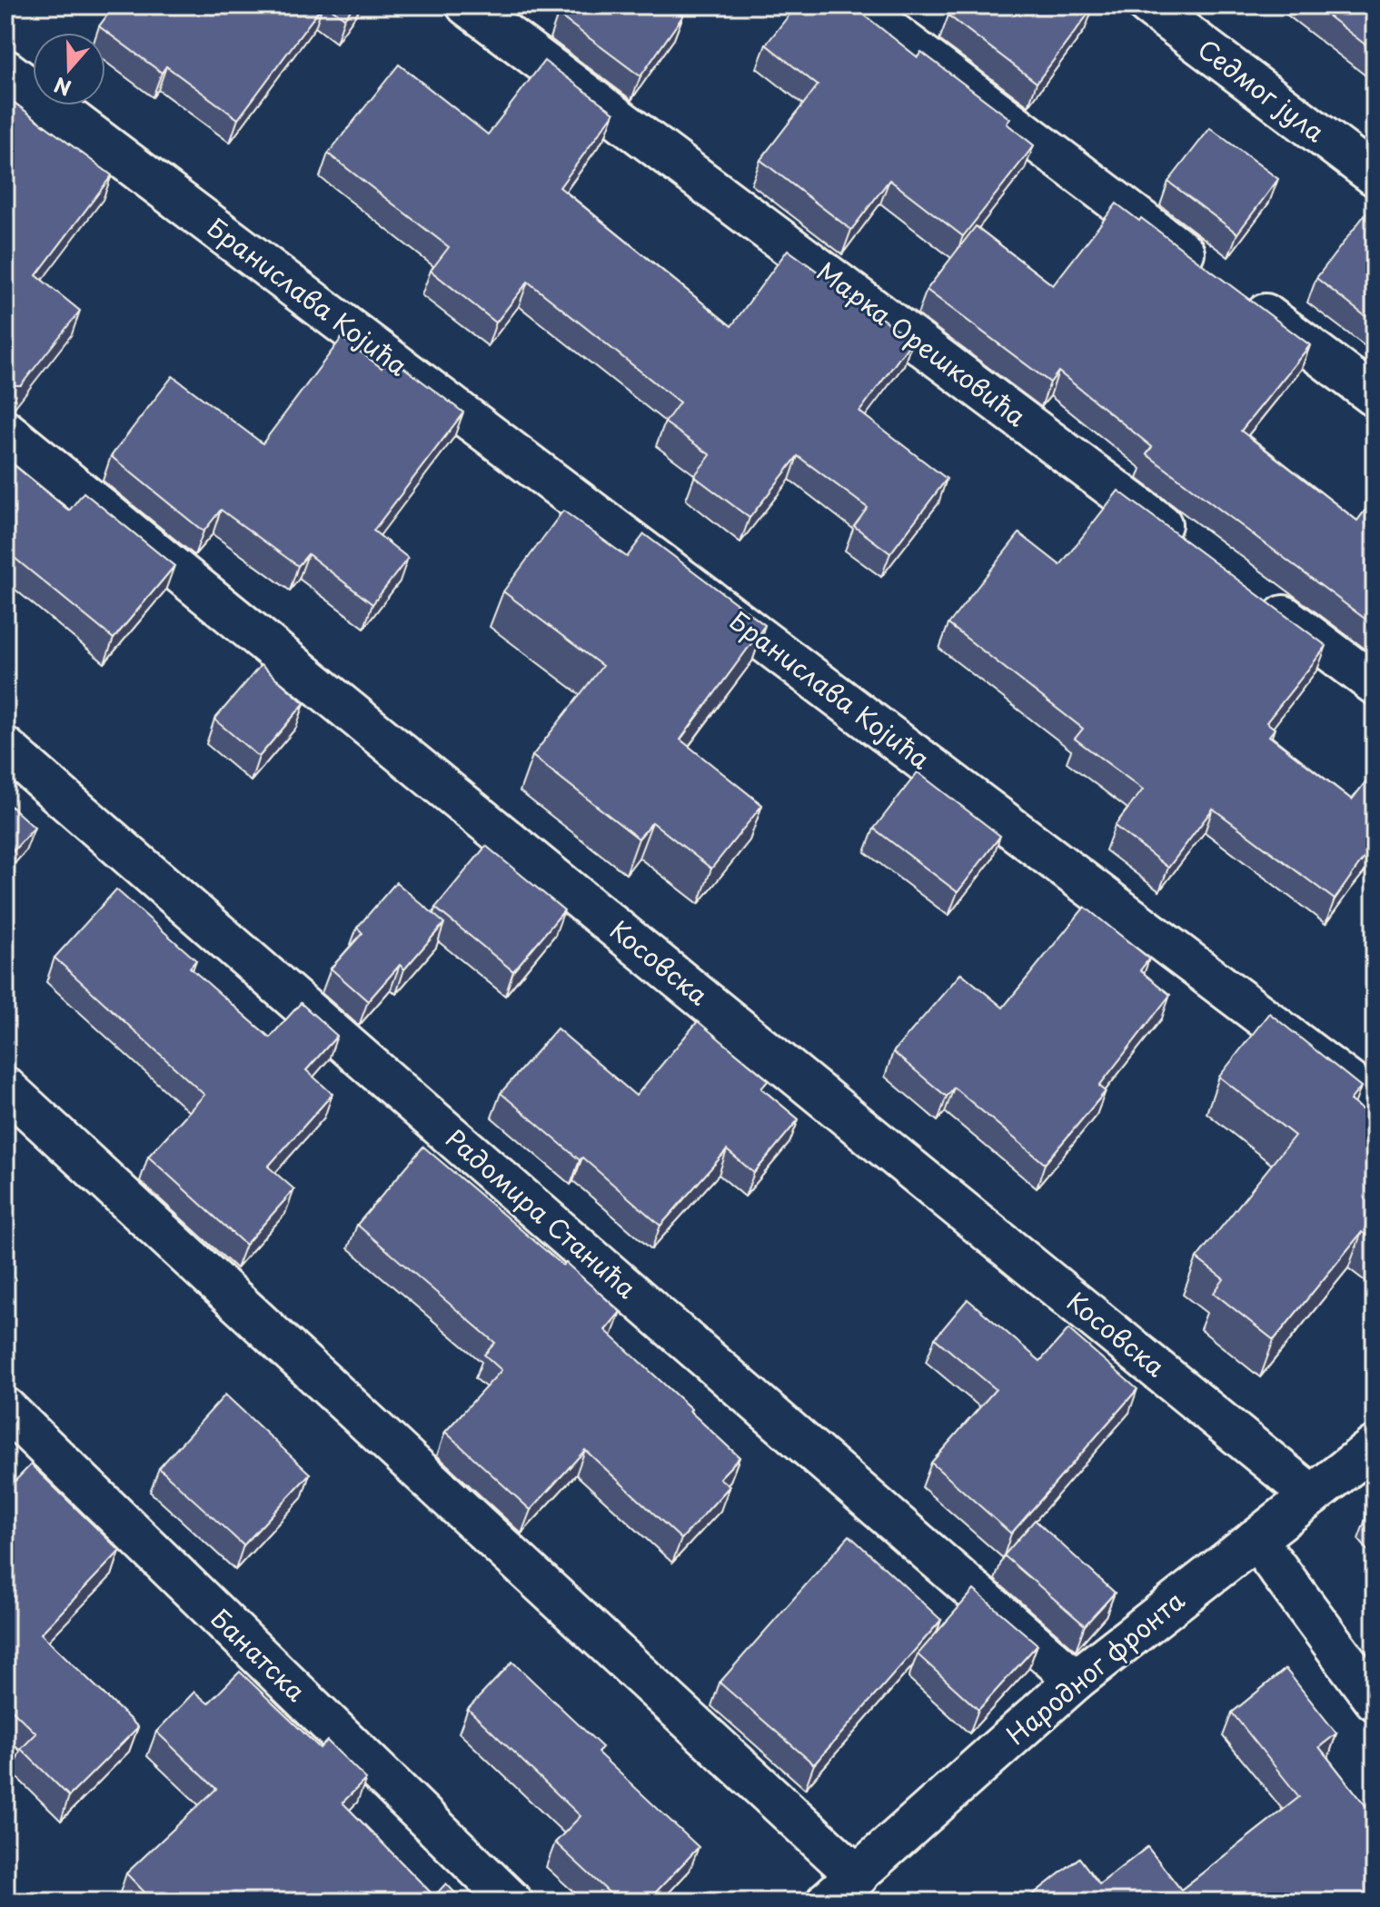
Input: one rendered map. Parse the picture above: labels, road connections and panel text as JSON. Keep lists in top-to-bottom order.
{
  "streets": {
    "street": [
      "Седмог јула",
      "Бранислава Којића",
      "Марка Орешковића",
      "Косовска",
      "Радомира Станића",
      "Банатска",
      "Народног фронта"
    ]
  },
  "crossings": [
    ["Косовска", "Народног фронта"],
    ["Радомира Станића", "Народног фронта"]
  ],
  "north": "bottom"
}
